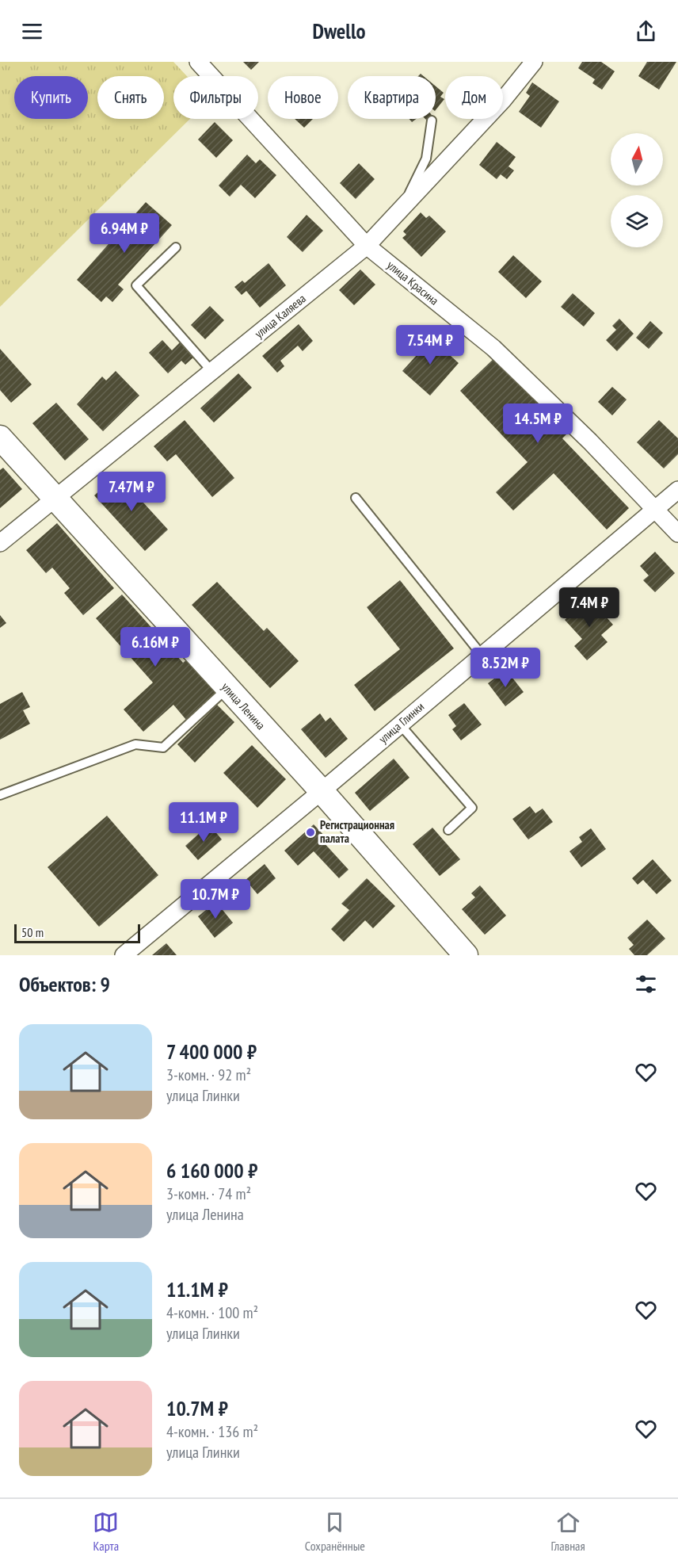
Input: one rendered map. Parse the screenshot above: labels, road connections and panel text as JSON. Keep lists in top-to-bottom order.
{
  "streets": {
    "main road": ["улица Ленина"],
    "street": ["улица Красина", "улица Каляева", "улица Глинки"]
  },
  "crossings": [
    ["улица Красина", "улица Каляева"],
    ["улица Красина", "улица Глинки"],
    ["улица Каляева", "улица Ленина"],
    ["улица Ленина", "улица Глинки"]
  ],
  "places": ["Регистрационная палата"],
  "scale_bar": "50 m",
  "north": "top",
  "page": {
    "header": "Dwello",
    "chip": [
      "Купить",
      "Снять",
      "Фильтры",
      "Новое",
      "Квартира",
      "Дом"
    ],
    "price": [
      "6.94M ₽",
      "7.54M ₽",
      "14.5M ₽",
      "7.47M ₽",
      "7.4M ₽",
      "6.16M ₽",
      "8.52M ₽",
      "11.1M ₽",
      "10.7M ₽"
    ],
    "scale": "50 m",
    "heading": "Объектов: 9",
    "list": [
      {
        "name": "7 400 000 ₽",
        "note": "3-комн. · 92 m² · улица Глинки"
      },
      {
        "name": "6 160 000 ₽",
        "note": "3-комн. · 74 m² · улица Ленина"
      },
      {
        "name": "11.1M ₽",
        "note": "4-комн. · 100 m² · улица Глинки"
      },
      {
        "name": "10.7M ₽",
        "note": "4-комн. · 136 m² · улица Глинки"
      }
    ],
    "tabs": ["Карта", "Сохранённые", "Главная"]
  }
}
